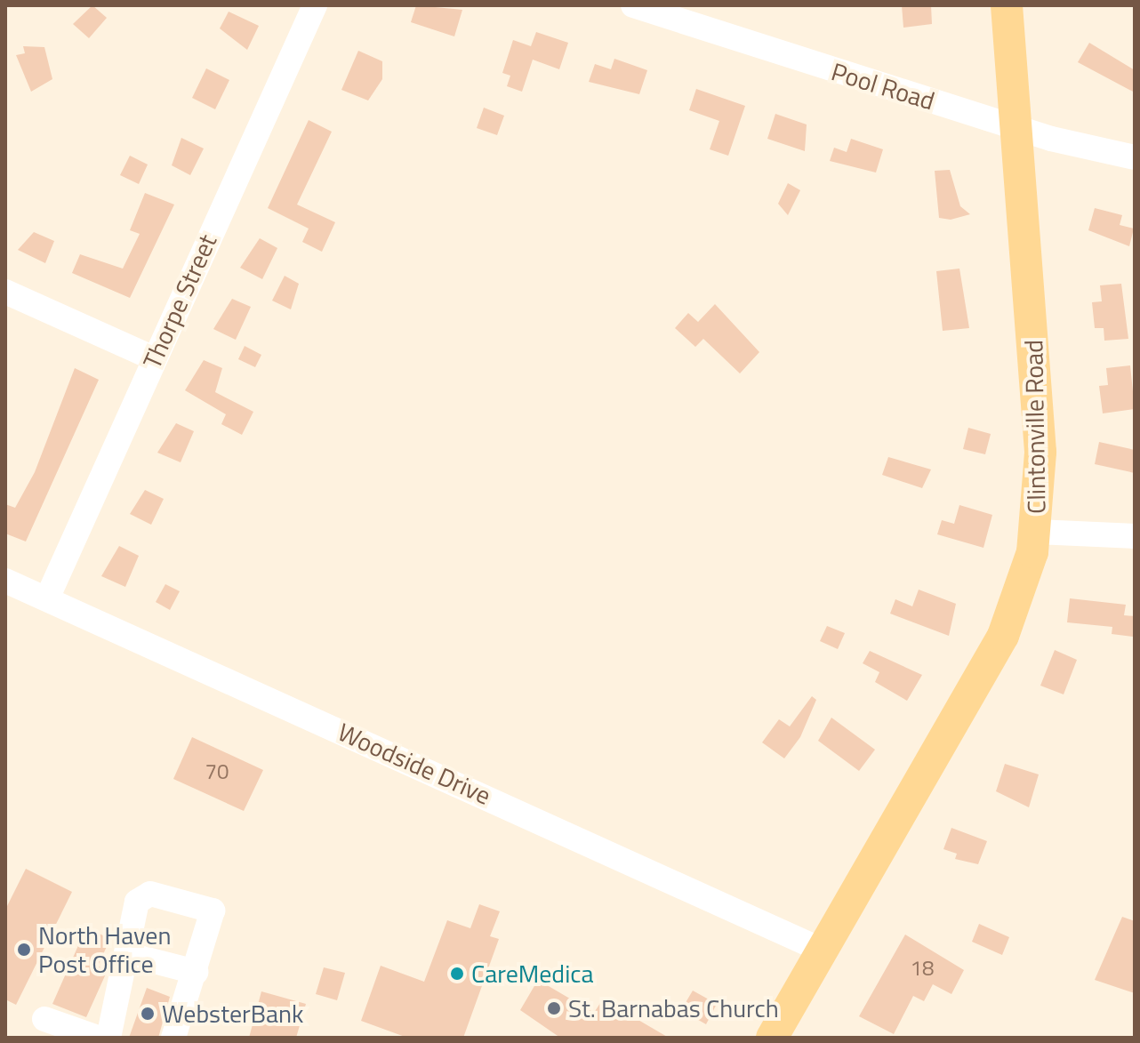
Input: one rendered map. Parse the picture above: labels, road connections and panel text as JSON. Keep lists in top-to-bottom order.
{
  "streets": {
    "main road": ["Clintonville Road"],
    "street": ["Pool Road", "Thorpe Street", "Woodside Drive"]
  },
  "crossings": [
    ["Pool Road", "Clintonville Road"],
    ["Thorpe Street", "Woodside Drive"],
    ["Clintonville Road", "Woodside Drive"]
  ],
  "places": [
    "North Haven Post Office",
    "CareMedica",
    "St. Barnabas Church",
    "WebsterBank"
  ],
  "house_numbers": ["70", "18"]
}
